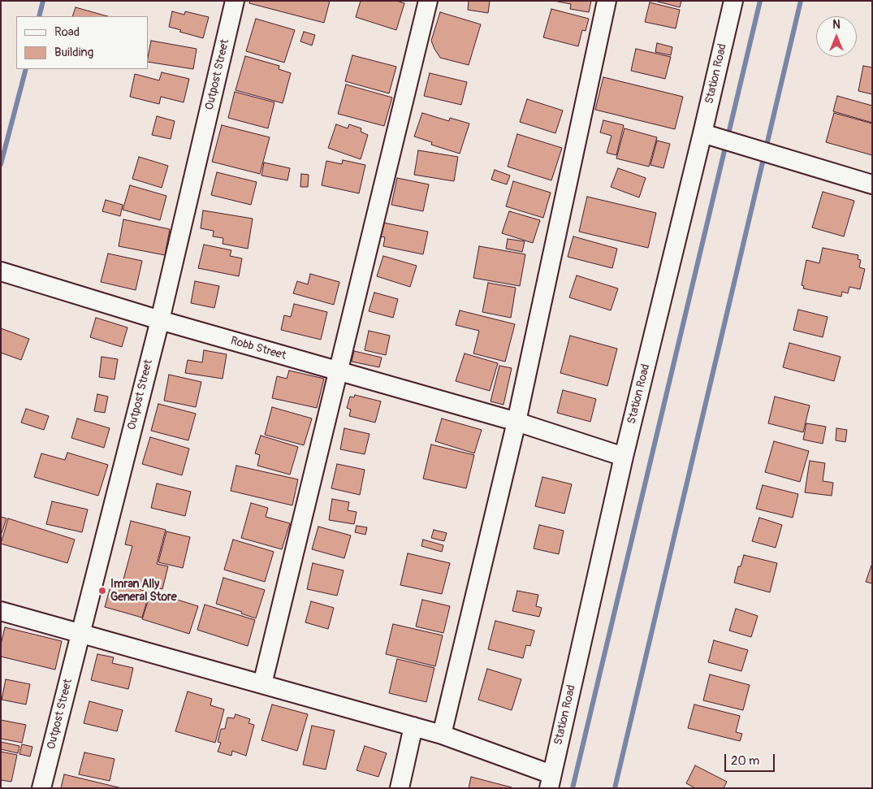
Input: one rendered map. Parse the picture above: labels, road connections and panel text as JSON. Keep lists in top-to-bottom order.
{
  "streets": {
    "street": ["Station Road", "Outpost Street", "Robb Street"]
  },
  "crossings": [
    ["Station Road", "Robb Street"],
    ["Outpost Street", "Robb Street"]
  ],
  "places": ["Imran Ally General Store"],
  "legend": ["Road", "Building"],
  "scale_bar": "20 m",
  "north": "top"
}
